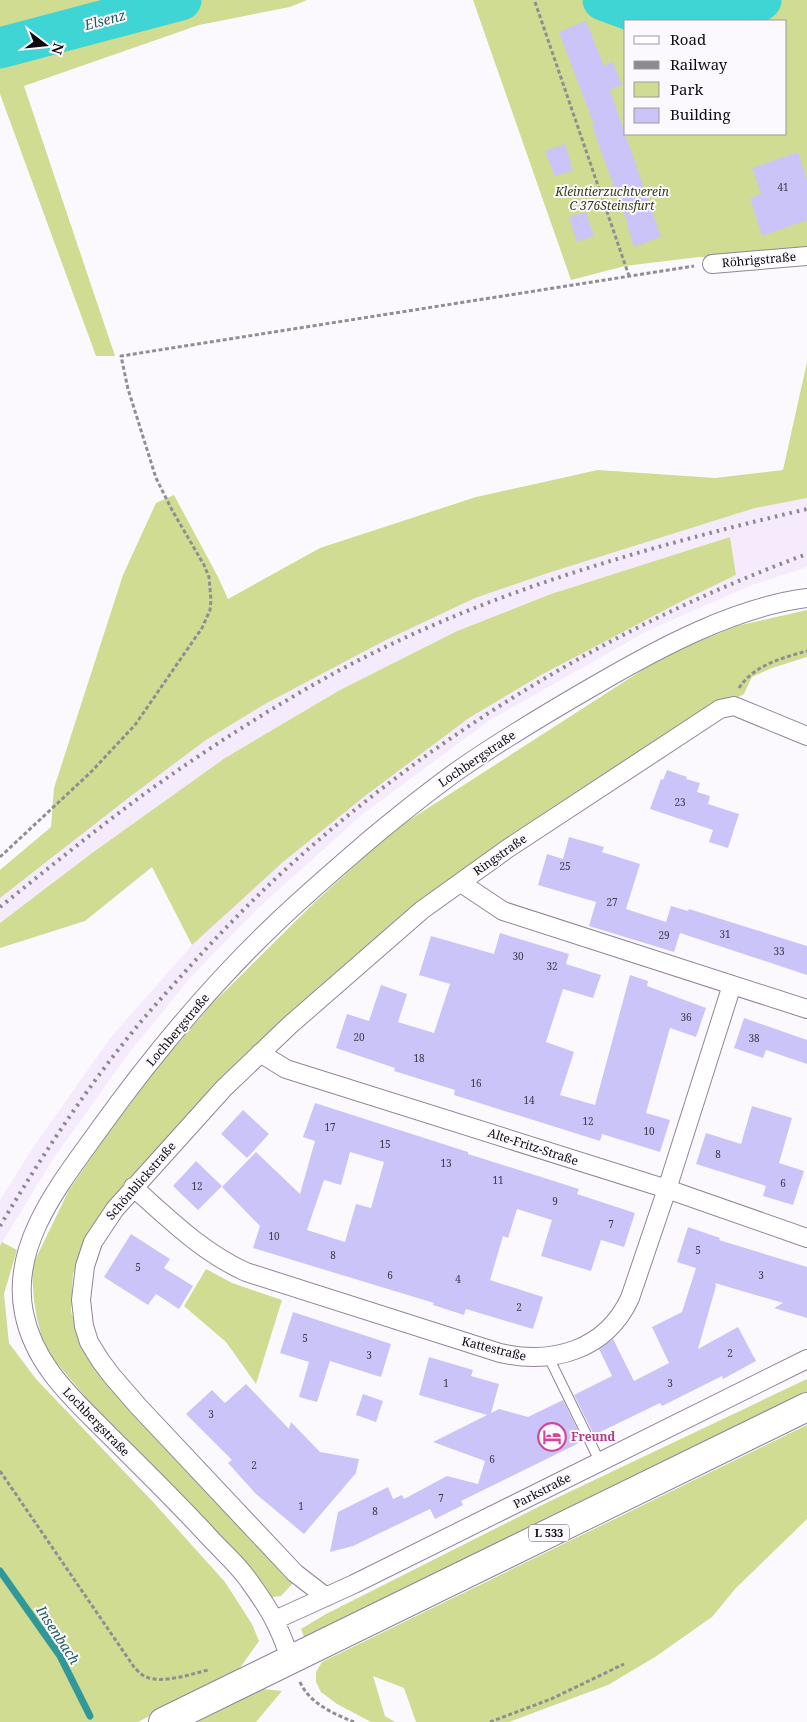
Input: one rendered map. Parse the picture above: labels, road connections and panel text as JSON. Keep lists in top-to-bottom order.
{
  "streets": {
    "main road": ["L 533"],
    "street": [
      "Röhrigstraße",
      "Lochbergstraße",
      "Ringstraße",
      "Alte-Fritz-Straße",
      "Schönblickstraße",
      "Kattestraße",
      "Parkstraße"
    ]
  },
  "crossings": [
    ["Lochbergstraße", "Parkstraße"],
    ["Lochbergstraße", "L 533"],
    ["Ringstraße", "Schönblickstraße"],
    ["Ringstraße", "Kattestraße"],
    ["Alte-Fritz-Straße", "Schönblickstraße"],
    ["Alte-Fritz-Straße", "Kattestraße"],
    ["Schönblickstraße", "Kattestraße"],
    ["Schönblickstraße", "Parkstraße"]
  ],
  "water": ["Elsenz", "Insenbach"],
  "parks": ["Kleintierzuchtverein C 376Steinsfurt"],
  "places": {
    "hotel": ["Freund"]
  },
  "house_numbers": [
    "41",
    "23",
    "25",
    "27",
    "31",
    "29",
    "33",
    "30",
    "32",
    "36",
    "20",
    "38",
    "18",
    "16",
    "14",
    "12",
    "17",
    "10",
    "15",
    "8",
    "13",
    "11",
    "6",
    "12",
    "9",
    "7",
    "10",
    "5",
    "8",
    "5",
    "6",
    "3",
    "4",
    "2",
    "5",
    "2",
    "3",
    "1",
    "3",
    "3",
    "6",
    "2",
    "7",
    "1",
    "8"
  ],
  "legend": [
    "Road",
    "Railway",
    "Park",
    "Building"
  ],
  "north": "right"
}
